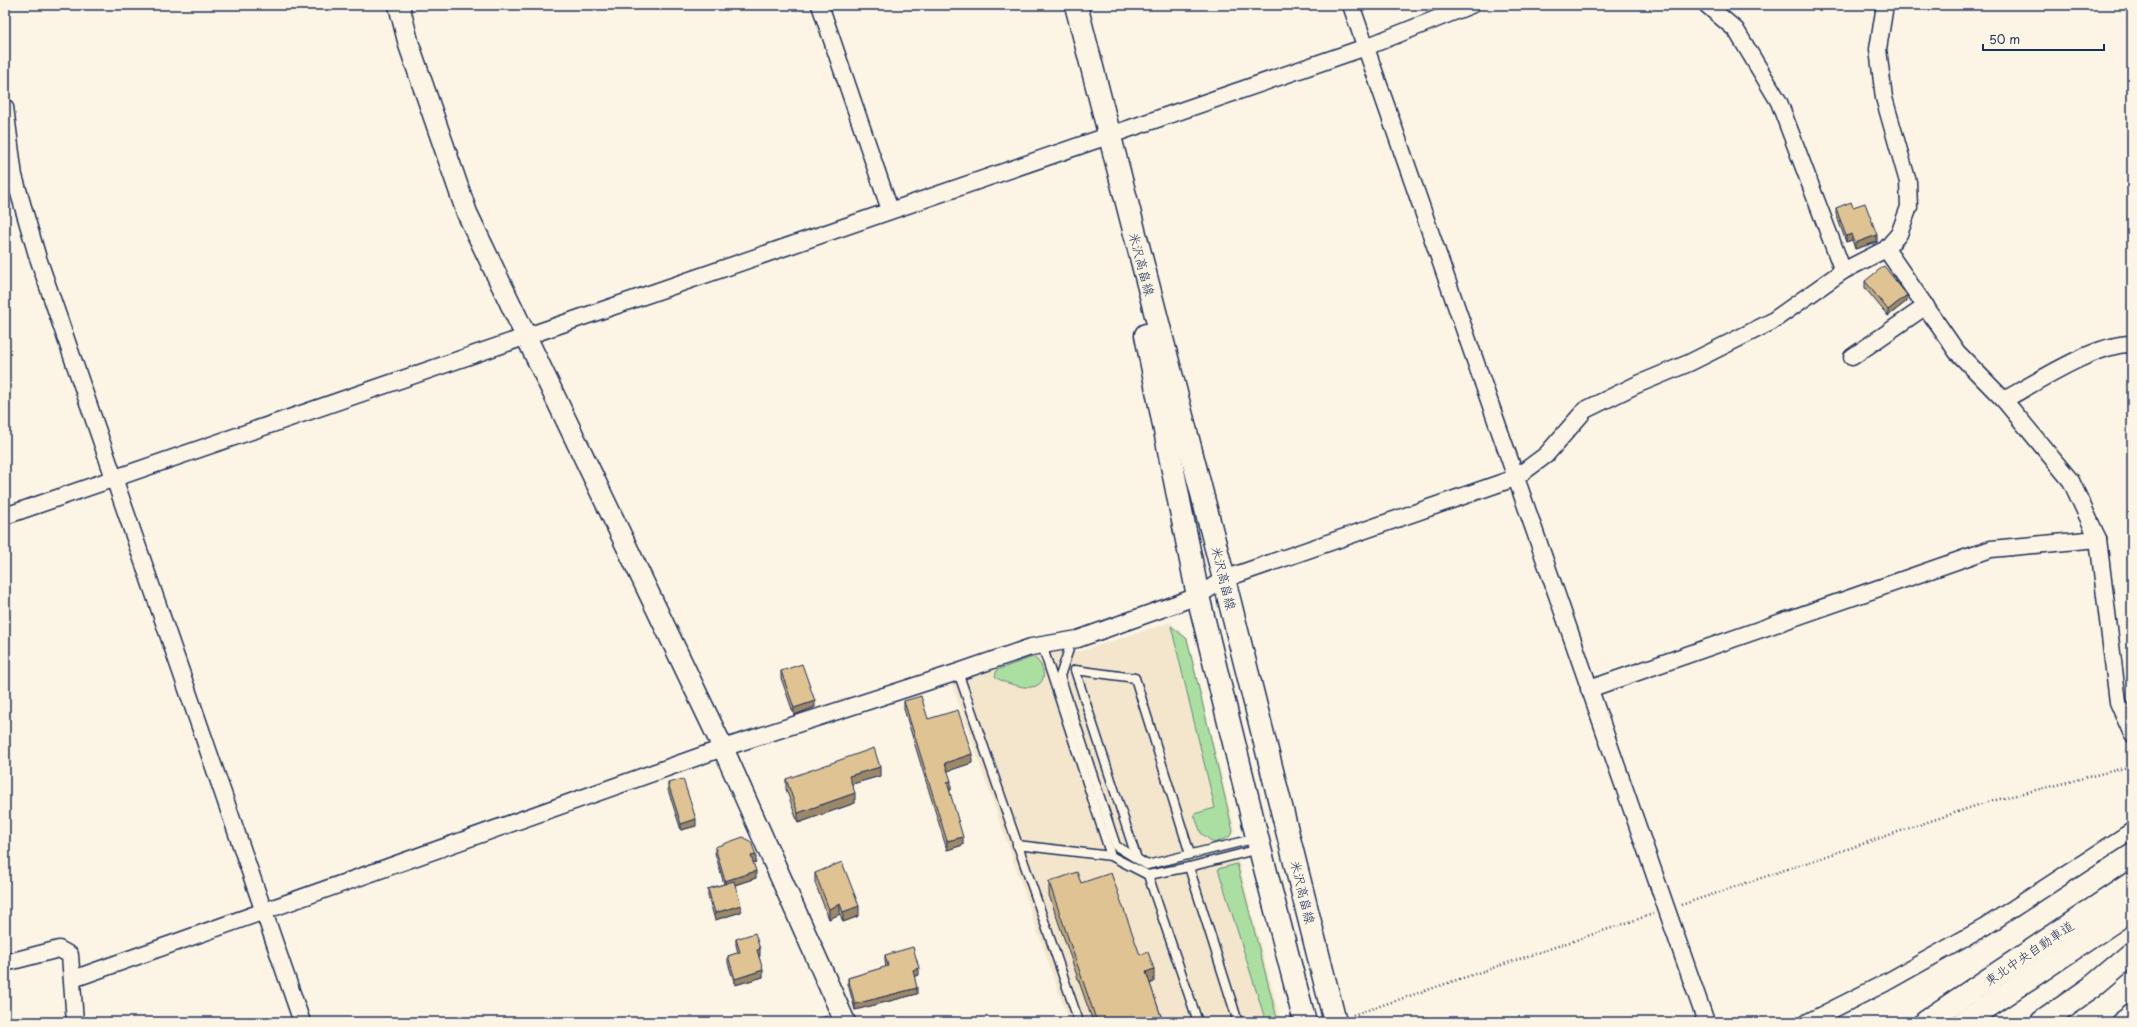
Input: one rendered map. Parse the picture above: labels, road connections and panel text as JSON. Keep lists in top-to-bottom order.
{
  "streets": {
    "main road": ["米沢高畠線", "東北中央自動車道"]
  },
  "scale_bar": "50 m"
}
